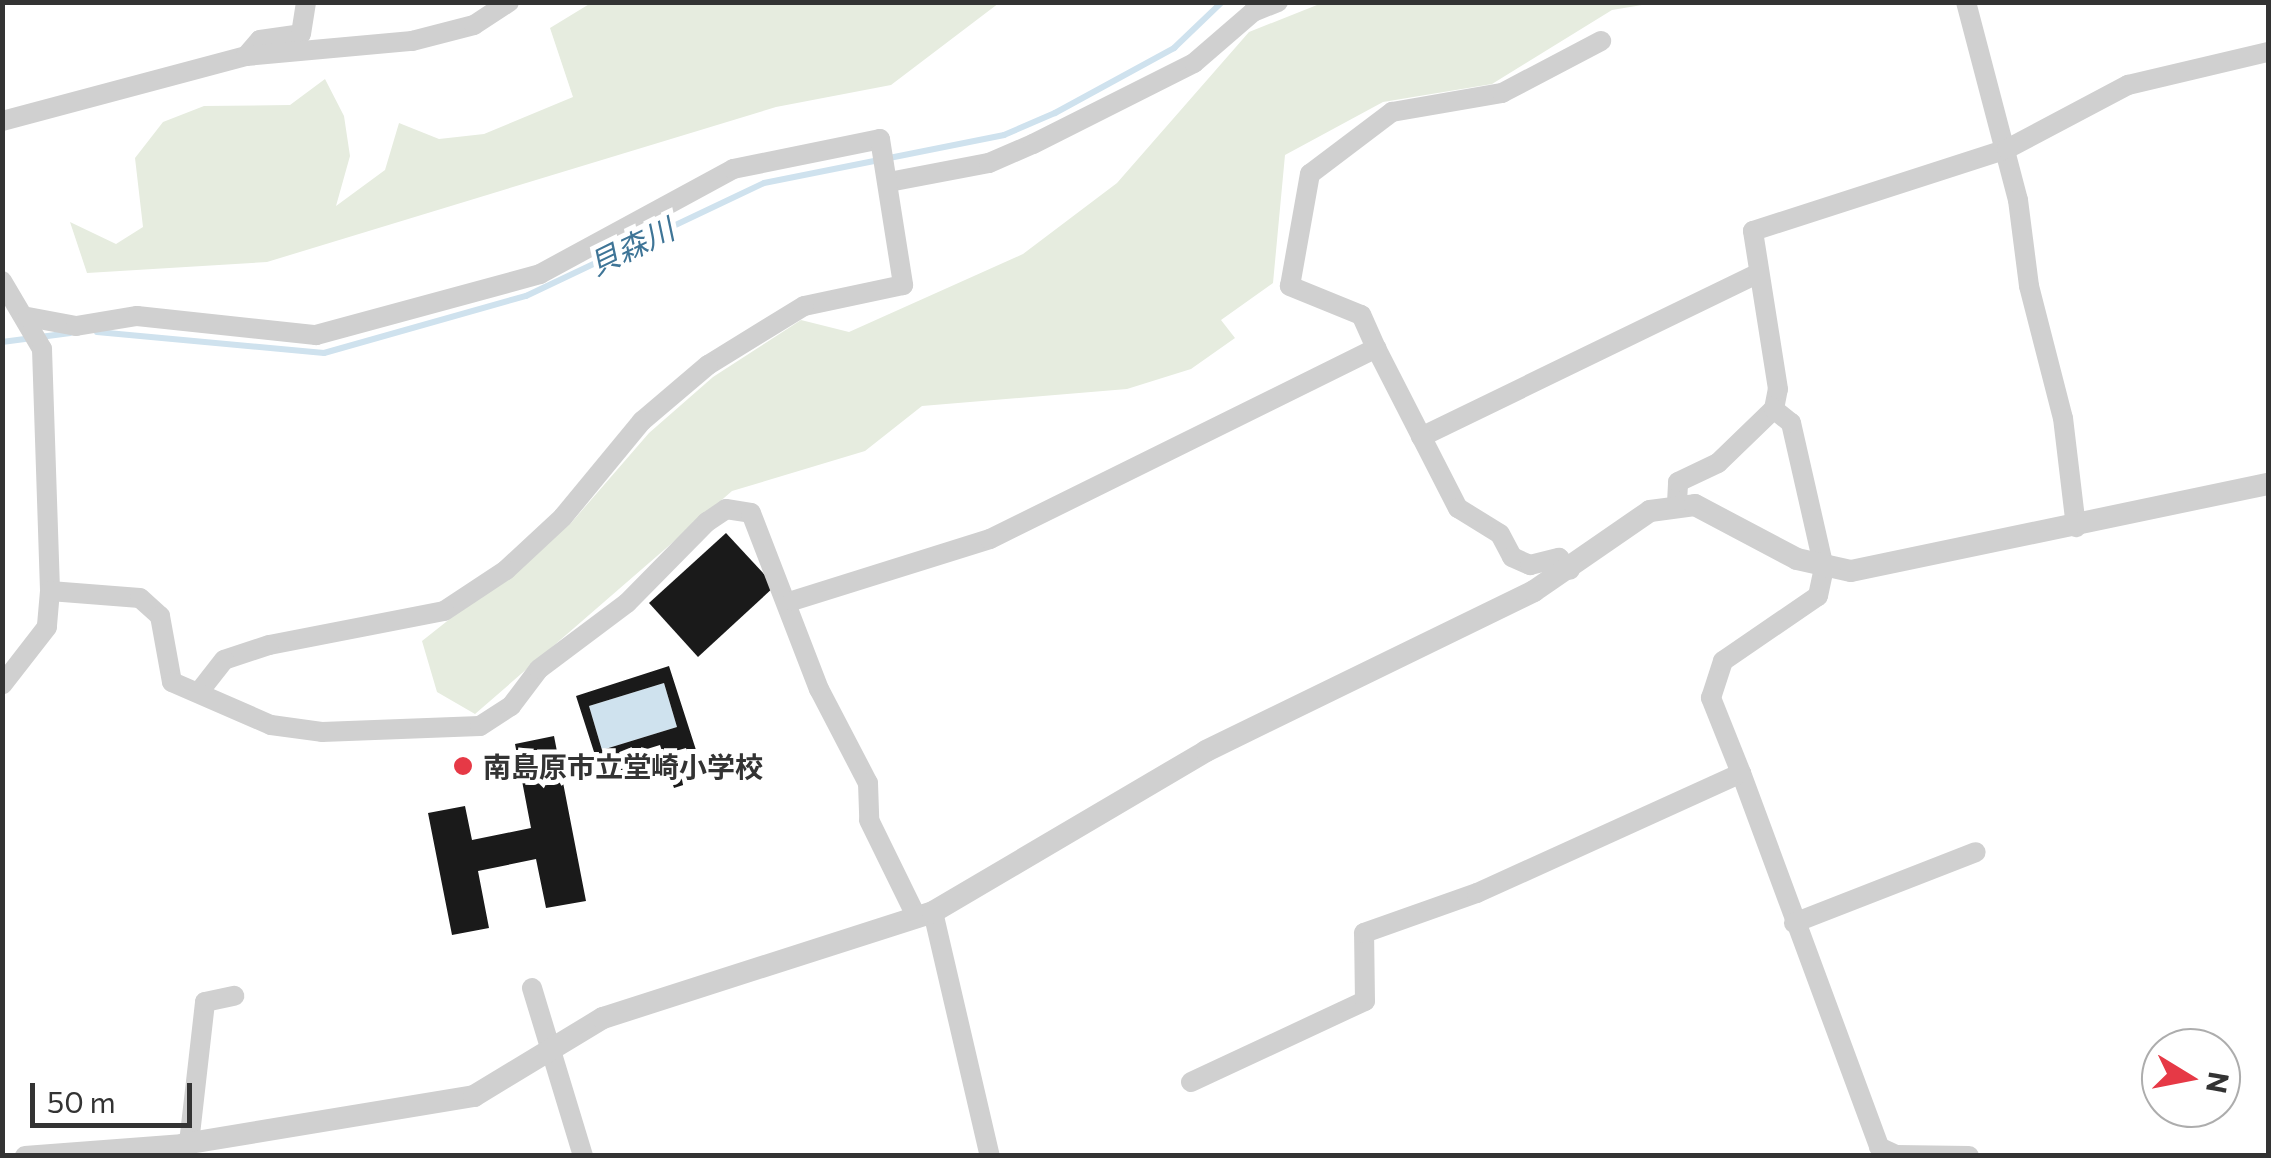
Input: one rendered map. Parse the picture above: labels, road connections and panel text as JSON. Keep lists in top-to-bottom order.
{
  "water": ["貝森川"],
  "places": ["南島原市立堂崎小学校"],
  "scale_bar": "50 m",
  "north": "right"
}
